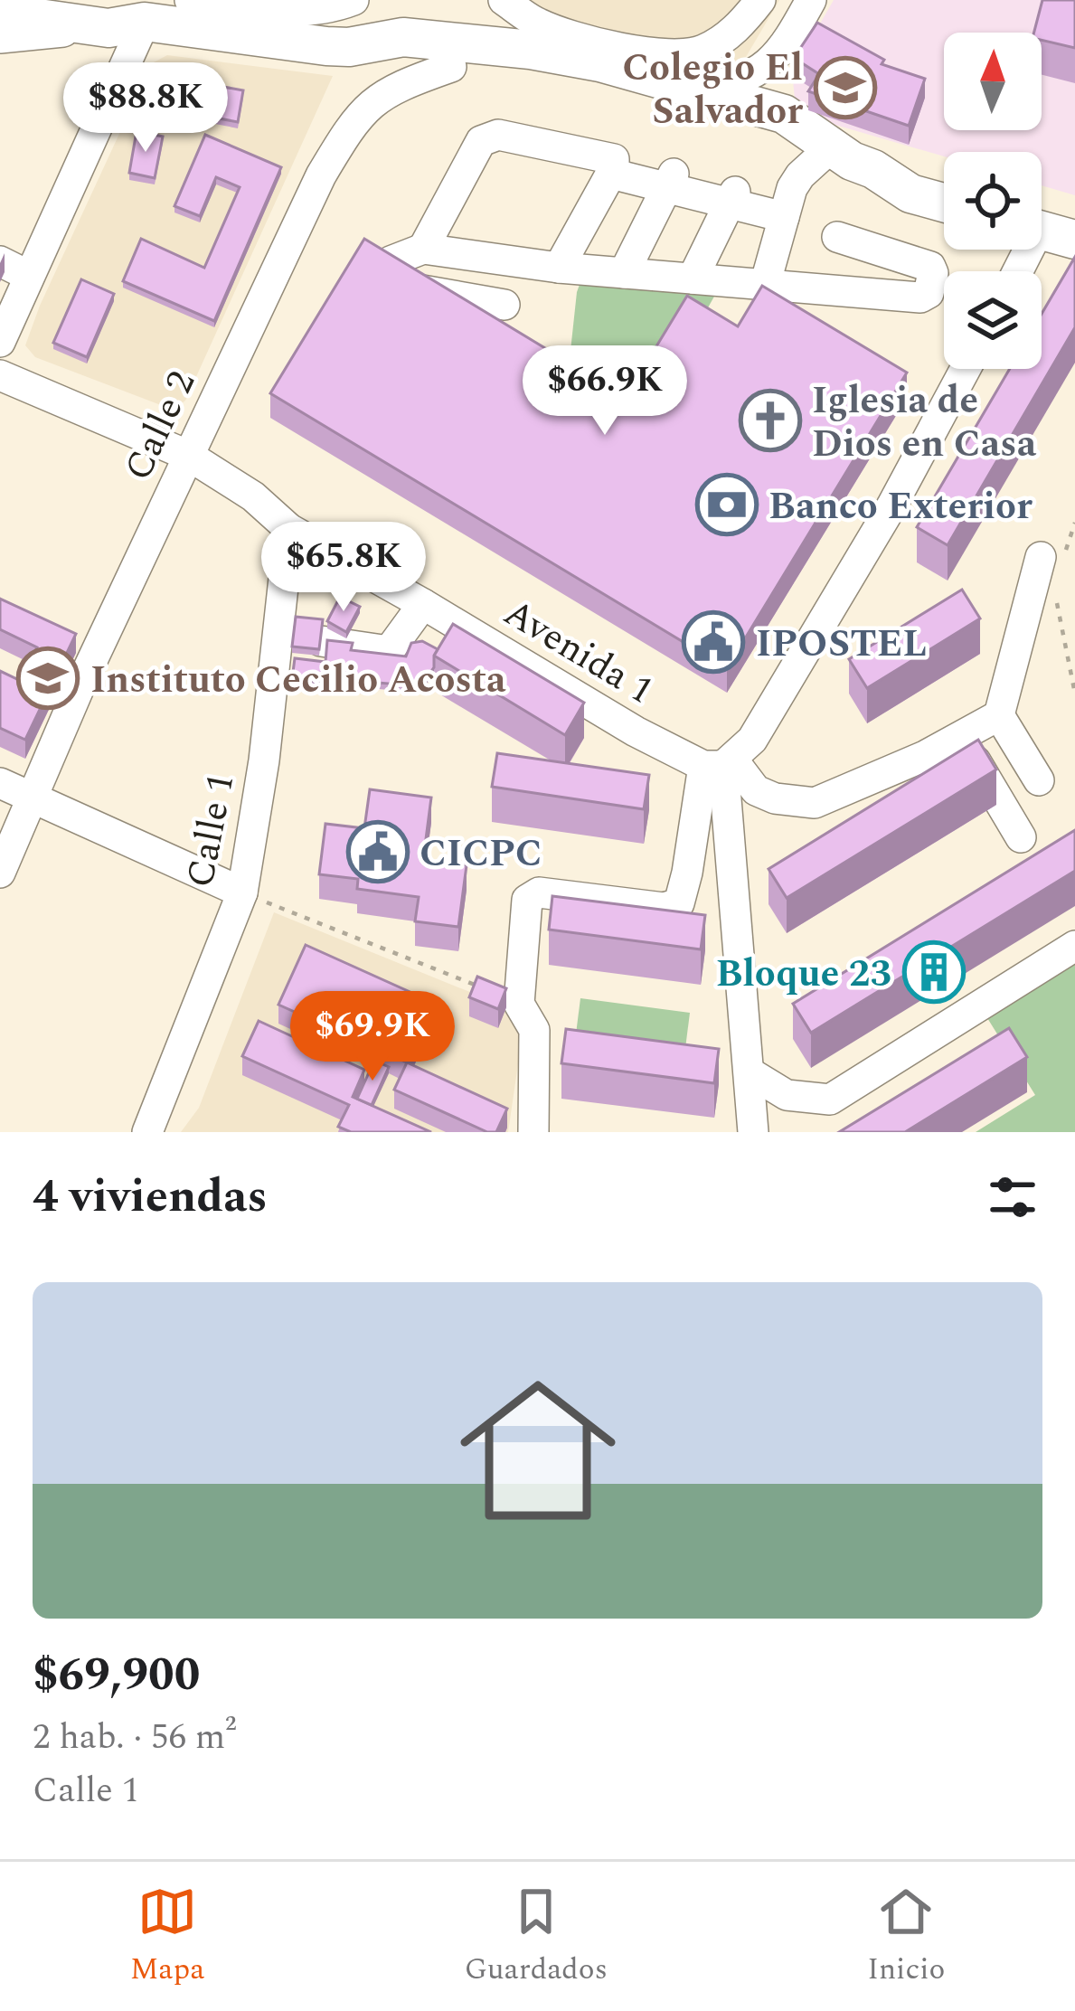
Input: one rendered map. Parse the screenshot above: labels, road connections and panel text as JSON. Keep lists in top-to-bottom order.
{
  "streets": {
    "street": ["Calle 2", "Avenida 1", "Calle 1"]
  },
  "crossings": [
    ["Calle 2", "Avenida 1"],
    ["Avenida 1", "Calle 1"]
  ],
  "places": {
    "school or university": ["Colegio El Salvador", "Instituto Cecilio Acosta"],
    "church": ["Iglesia de Dios en Casa"],
    "bank": ["Banco Exterior"],
    "public building": ["IPOSTEL", "CICPC"],
    "building": ["Bloque 23"]
  },
  "north": "top",
  "page": {
    "price": [
      "$88.8K",
      "$66.9K",
      "$65.8K",
      "$69.9K"
    ],
    "heading": "4 viviendas",
    "list": [
      {
        "name": "$69,900",
        "note": "2 hab. · 56 m² · Calle 1"
      }
    ],
    "tabs": ["Mapa", "Guardados", "Inicio"]
  }
}
